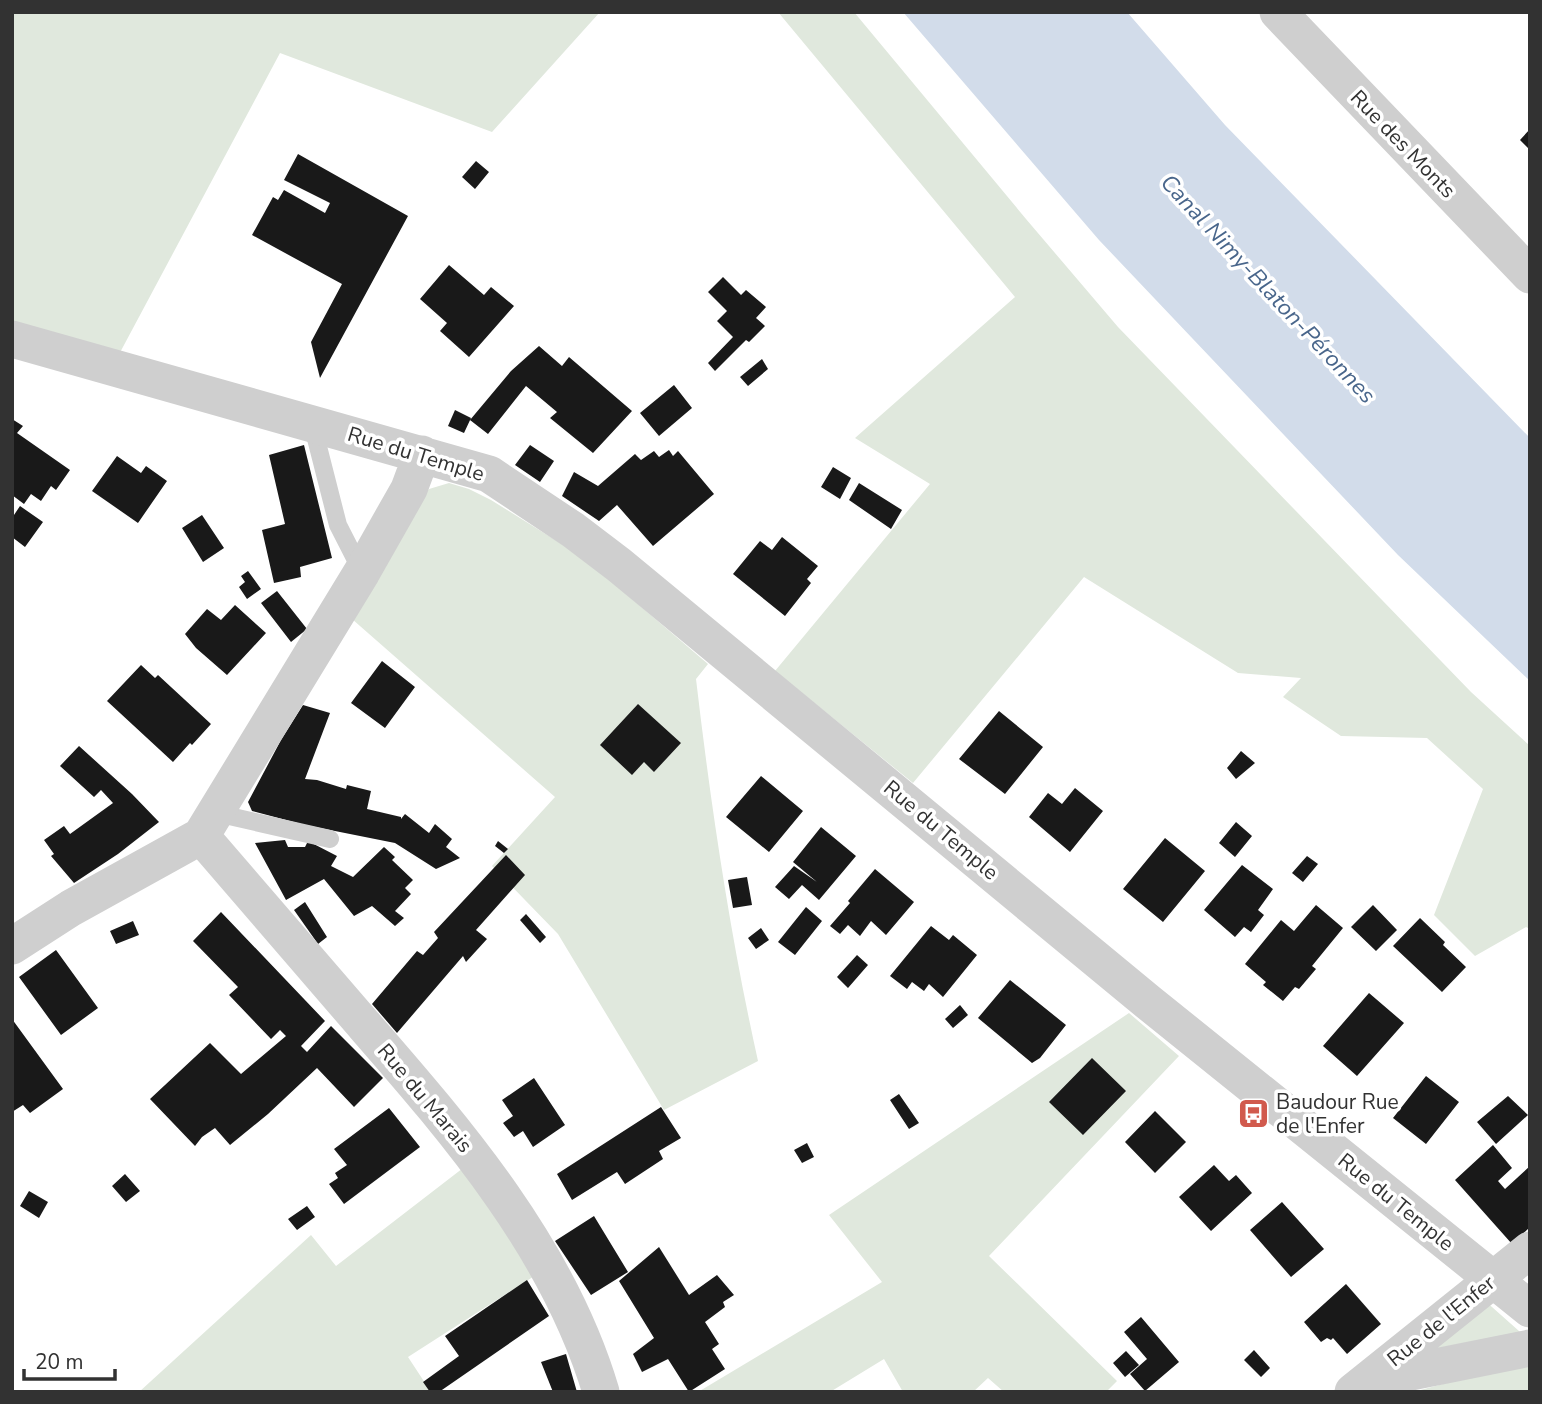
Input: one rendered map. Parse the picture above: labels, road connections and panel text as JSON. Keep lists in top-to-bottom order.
{
  "streets": {
    "street": [
      "Rue des Monts",
      "Rue du Temple",
      "Rue du Marais",
      "Rue de l'Enfer"
    ]
  },
  "crossings": [
    ["Rue du Temple", "Rue de l'Enfer"]
  ],
  "water": ["Canal Nimy-Blaton-Péronnes"],
  "places": {
    "bus stop": ["Baudour Rue de l'Enfer"]
  },
  "scale_bar": "20 m"
}
